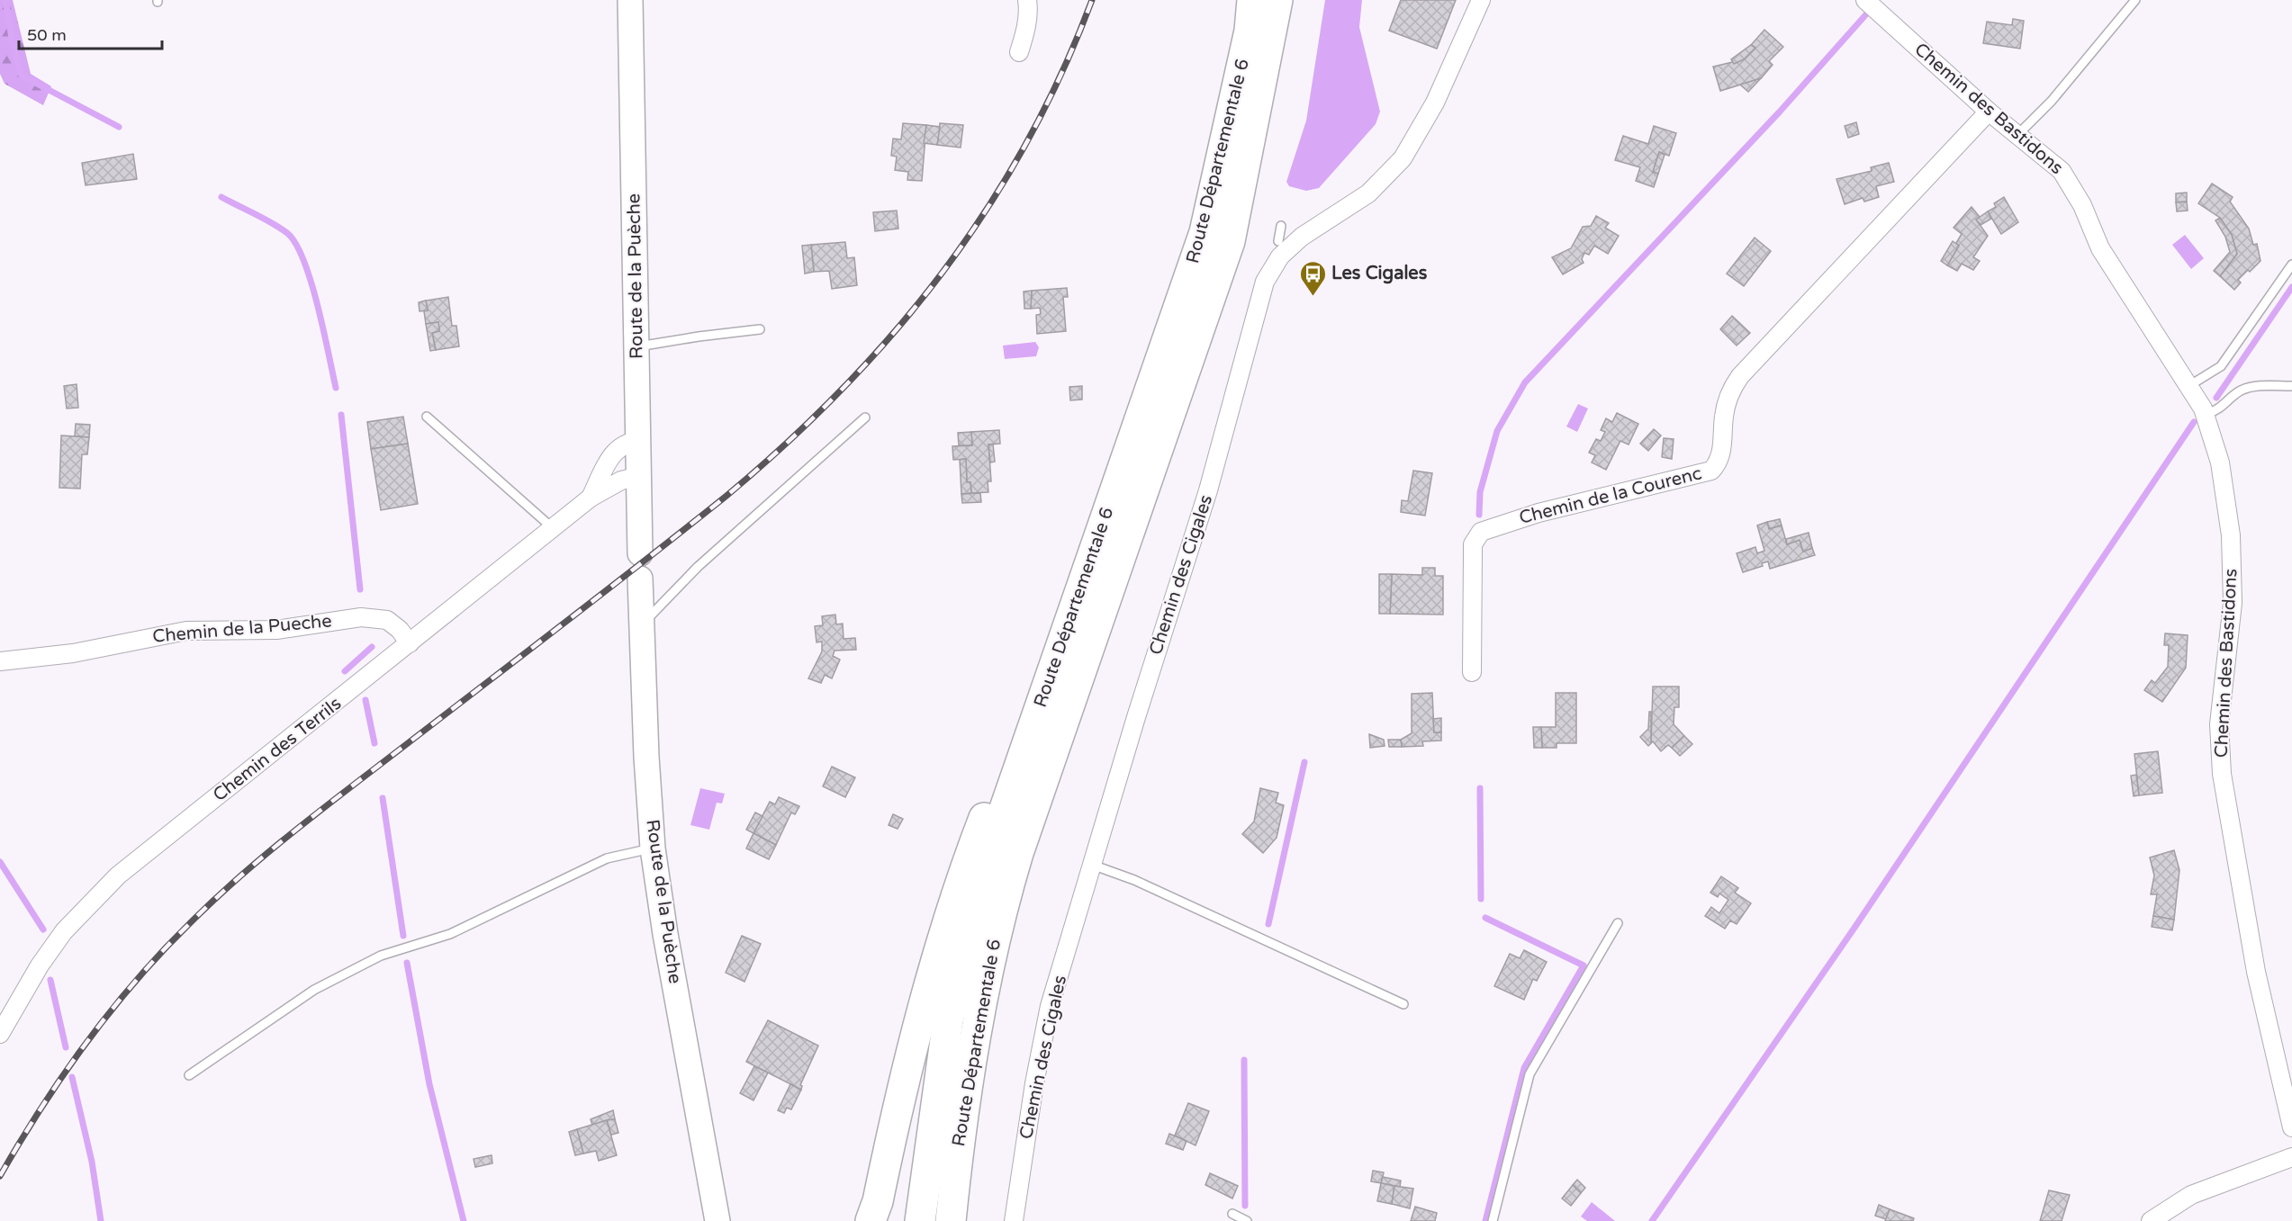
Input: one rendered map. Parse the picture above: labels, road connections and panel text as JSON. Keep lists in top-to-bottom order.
{
  "streets": {
    "highway": ["Route Départementale 6"],
    "main road": ["Route de la Puèche"],
    "street": [
      "Chemin des Bastidons",
      "Chemin de la Courenc",
      "Chemin des Cigales",
      "Chemin de la Pueche",
      "Chemin des Terrils"
    ]
  },
  "crossings": [
    ["Chemin des Bastidons", "Chemin de la Courenc"],
    ["Route de la Puèche", "Chemin des Terrils"],
    ["Chemin de la Pueche", "Chemin des Terrils"]
  ],
  "places": {
    "bus stop": ["Les Cigales"]
  },
  "scale_bar": "50 m"
}
